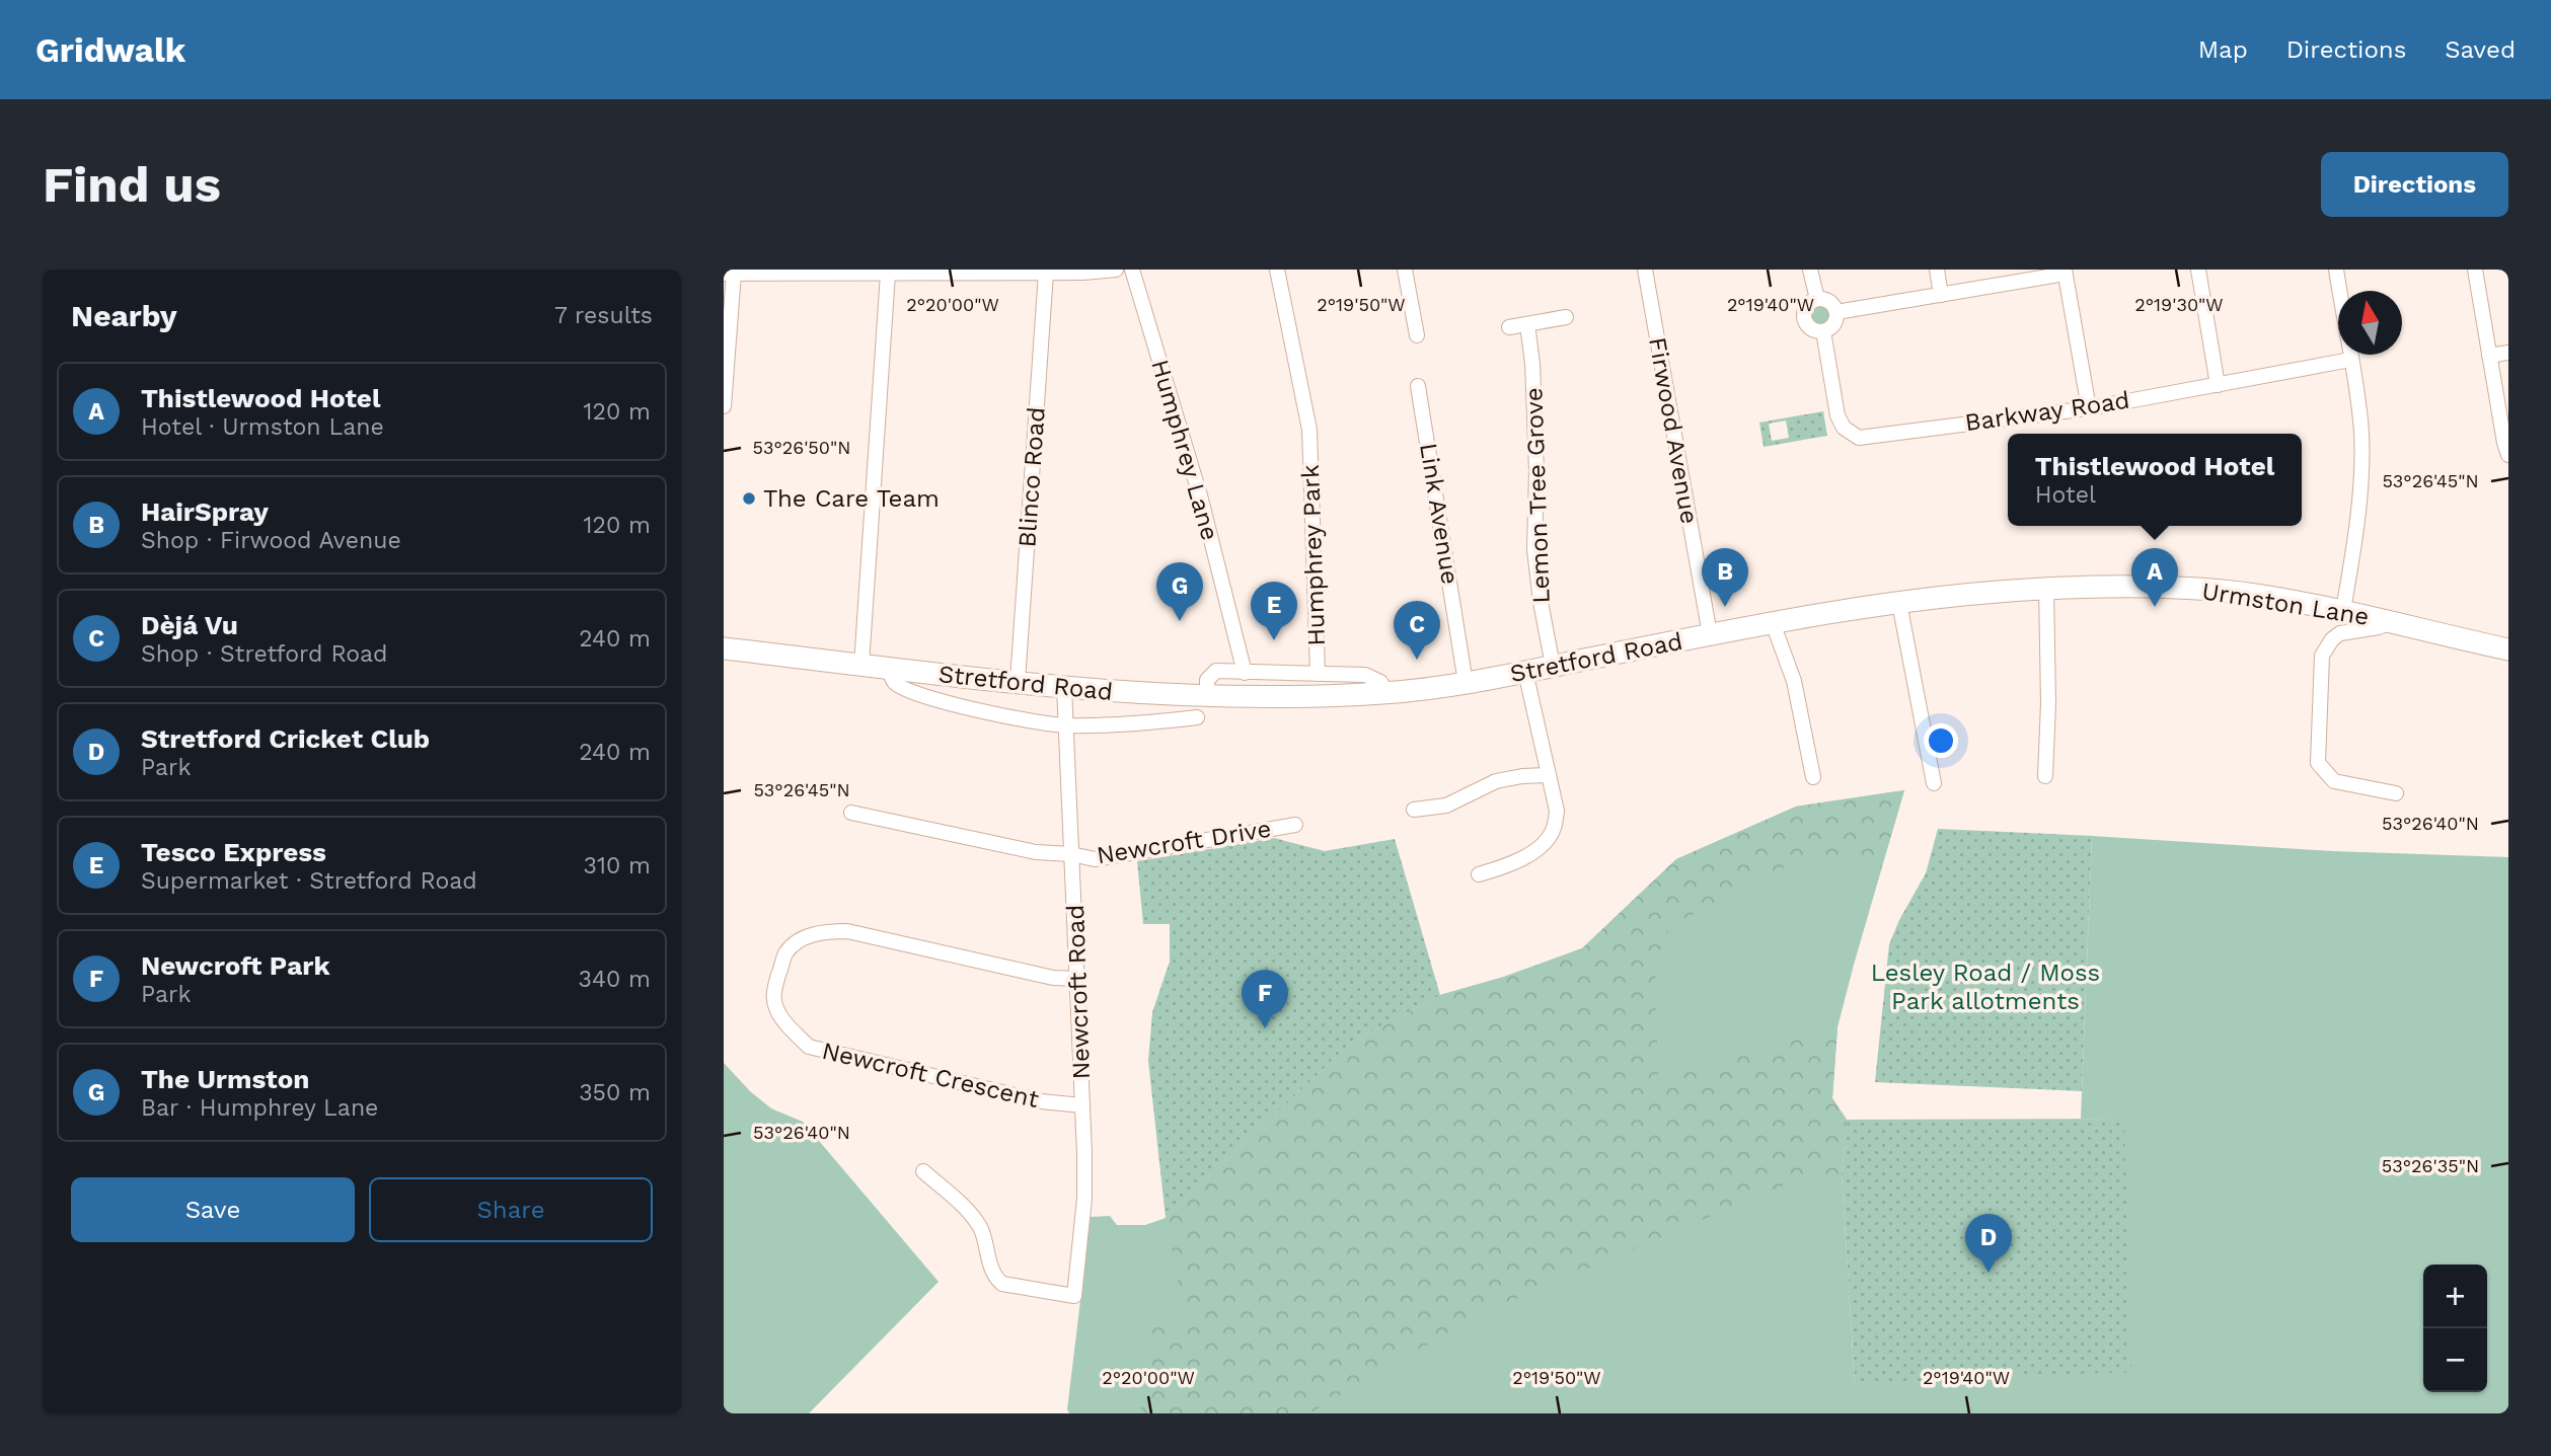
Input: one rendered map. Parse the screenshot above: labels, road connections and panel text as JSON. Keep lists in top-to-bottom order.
{
  "streets": {
    "main road": ["Urmston Lane", "Stretford Road"],
    "street": [
      "Barkway Road",
      "Firwood Avenue",
      "Humphrey Lane",
      "Blinco Road",
      "Lemon Tree Grove",
      "Link Avenue",
      "Humphrey Park",
      "Newcroft Drive",
      "Newcroft Road",
      "Newcroft Crescent"
    ]
  },
  "crossings": [
    ["Firwood Avenue", "Stretford Road"],
    ["Blinco Road", "Stretford Road"],
    ["Lemon Tree Grove", "Stretford Road"],
    ["Link Avenue", "Stretford Road"],
    ["Urmston Lane", "Stretford Road"],
    ["Stretford Road", "Newcroft Road"],
    ["Newcroft Drive", "Newcroft Road"],
    ["Newcroft Road", "Newcroft Crescent"]
  ],
  "parks": ["Lesley Road / Moss Park allotments"],
  "places": ["The Care Team"],
  "north": "top",
  "page": {
    "header": "Gridwalk",
    "nav": ["Map", "Directions", "Saved"],
    "buttons": [
      "Directions",
      ["Save", "Share"]
    ],
    "title": "Find us",
    "heading": ["Nearby", "7 results"],
    "list": [
      {
        "mark": "A",
        "name": "Thistlewood Hotel",
        "note": "Hotel · Urmston Lane",
        "value": "120 m"
      },
      {
        "mark": "B",
        "name": "HairSpray",
        "note": "Shop · Firwood Avenue",
        "value": "120 m"
      },
      {
        "mark": "C",
        "name": "Dèjá Vu",
        "note": "Shop · Stretford Road",
        "value": "240 m"
      },
      {
        "mark": "D",
        "name": "Stretford Cricket Club",
        "note": "Park",
        "value": "240 m"
      },
      {
        "mark": "E",
        "name": "Tesco Express",
        "note": "Supermarket · Stretford Road",
        "value": "310 m"
      },
      {
        "mark": "F",
        "name": "Newcroft Park",
        "note": "Park",
        "value": "340 m"
      },
      {
        "mark": "G",
        "name": "The Urmston",
        "note": "Bar · Humphrey Lane",
        "value": "350 m"
      }
    ],
    "popup": ["Thistlewood Hotel", "Hotel"],
    "pins": [
      "A",
      "B",
      "G",
      "E",
      "C",
      "F",
      "D"
    ],
    "map_buttons": ["+", "−"]
  },
  "coordinates": [
    "2°20'00\"W",
    "2°19'50\"W",
    "2°19'40\"W",
    "2°19'30\"W",
    "53°26'50\"N",
    "53°26'45\"N",
    "53°26'40\"N",
    "53°26'35\"N"
  ]
}
